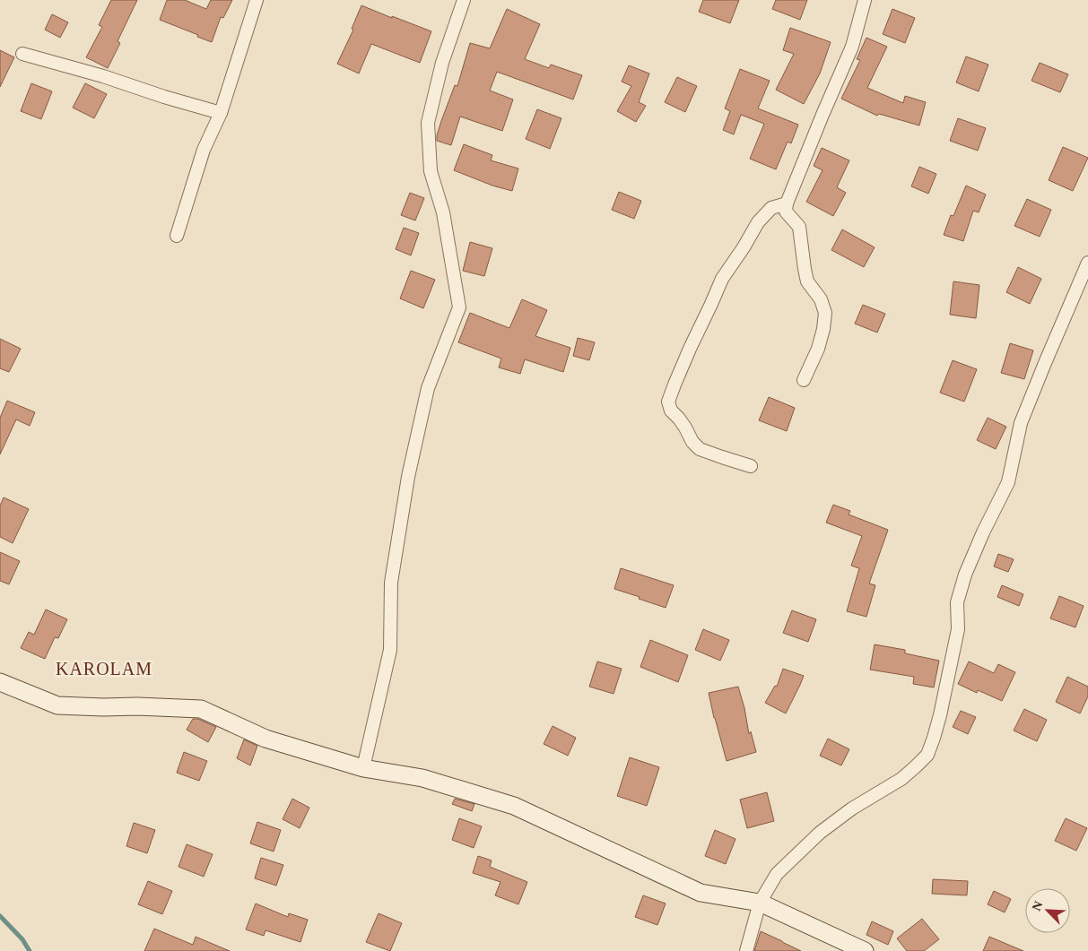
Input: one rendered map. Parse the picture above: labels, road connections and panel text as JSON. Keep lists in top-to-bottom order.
{
  "districts": ["KAROLAM"],
  "north": "top left"
}
